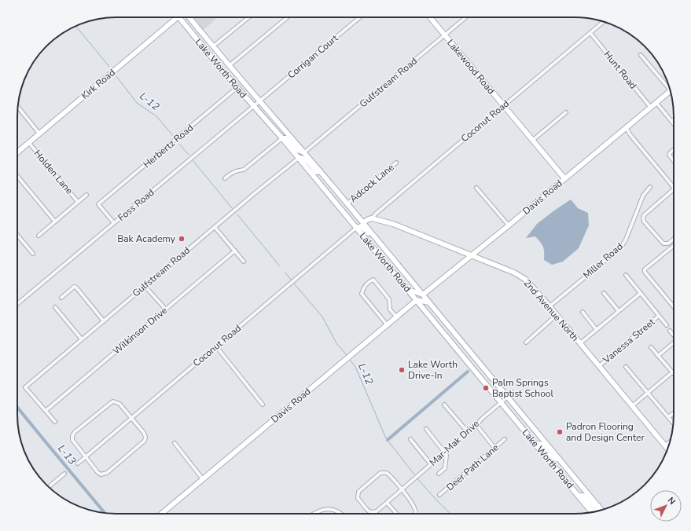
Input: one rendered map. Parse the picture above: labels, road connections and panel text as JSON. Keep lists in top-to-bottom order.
{
  "streets": {
    "street": [
      "Corrigan Court",
      "Lakewood Road",
      "Lake Worth Road",
      "Hunt Road",
      "Gulfstream Road",
      "Kirk Road",
      "Coconut Road",
      "Herbertz Road",
      "Holden Lane",
      "Adcock Lane",
      "Davis Road",
      "Foss Road",
      "Miller Road",
      "2nd Avenue North",
      "Wilkinson Drive",
      "Vanessa Street",
      "Mar-Mak Drive",
      "Deer Path Lane"
    ]
  },
  "crossings": [
    ["Corrigan Court", "Lake Worth Road"],
    ["Corrigan Court", "Foss Road"],
    ["Lakewood Road", "Gulfstream Road"],
    ["Lakewood Road", "Coconut Road"],
    ["Lakewood Road", "Davis Road"],
    ["Lake Worth Road", "Gulfstream Road"],
    ["Lake Worth Road", "Coconut Road"],
    ["Lake Worth Road", "Herbertz Road"],
    ["Lake Worth Road", "Adcock Lane"],
    ["Lake Worth Road", "Davis Road"],
    ["Lake Worth Road", "Foss Road"],
    ["Lake Worth Road", "Mar-Mak Drive"],
    ["Hunt Road", "Coconut Road"],
    ["Hunt Road", "Davis Road"],
    ["Gulfstream Road", "Wilkinson Drive"],
    ["Kirk Road", "Holden Lane"],
    ["Coconut Road", "2nd Avenue North"],
    ["Herbertz Road", "Foss Road"],
    ["Davis Road", "2nd Avenue North"],
    ["Miller Road", "2nd Avenue North"],
    ["2nd Avenue North", "Vanessa Street"]
  ],
  "water": ["L-12", "L-13"],
  "places": [
    "Bak Academy",
    "Lake Worth Drive-In",
    "Palm Springs Baptist School",
    "Padron Flooring and Design Center"
  ],
  "north": "top right"
}
